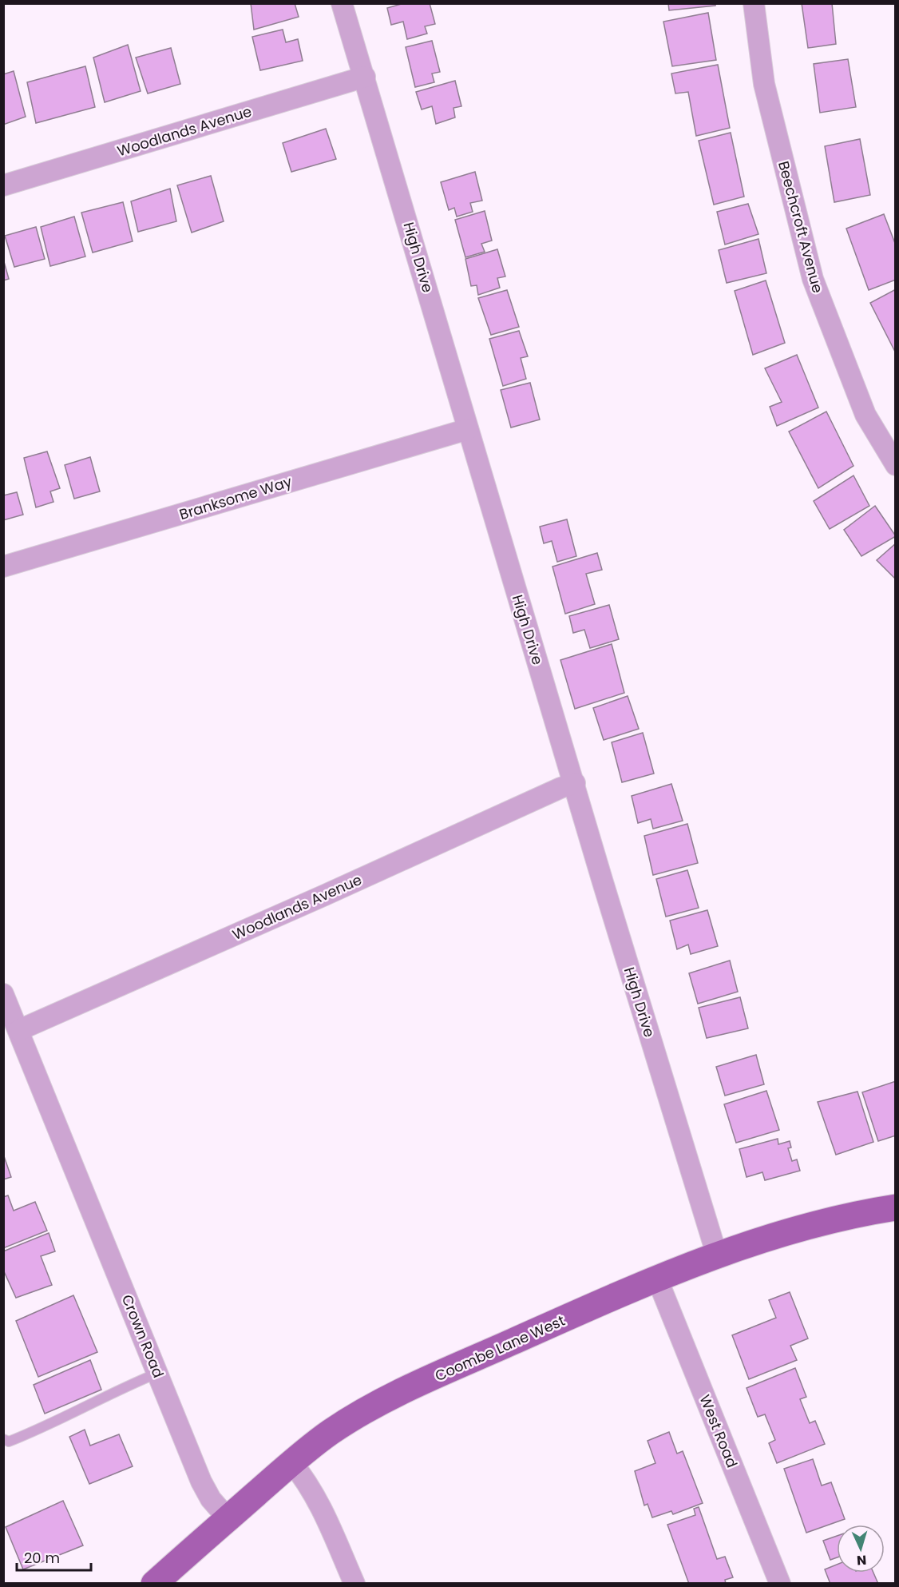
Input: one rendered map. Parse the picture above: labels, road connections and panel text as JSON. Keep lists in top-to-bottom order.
{
  "streets": {
    "main road": ["Coombe Lane West"],
    "street": [
      "Woodlands Avenue",
      "Beechcroft Avenue",
      "High Drive",
      "Branksome Way",
      "Crown Road",
      "West Road"
    ]
  },
  "crossings": [
    ["Woodlands Avenue", "High Drive"],
    ["Woodlands Avenue", "Crown Road"],
    ["High Drive", "Branksome Way"],
    ["High Drive", "Coombe Lane West"],
    ["Crown Road", "Coombe Lane West"],
    ["Coombe Lane West", "West Road"]
  ],
  "scale_bar": "20 m",
  "north": "bottom"
}
